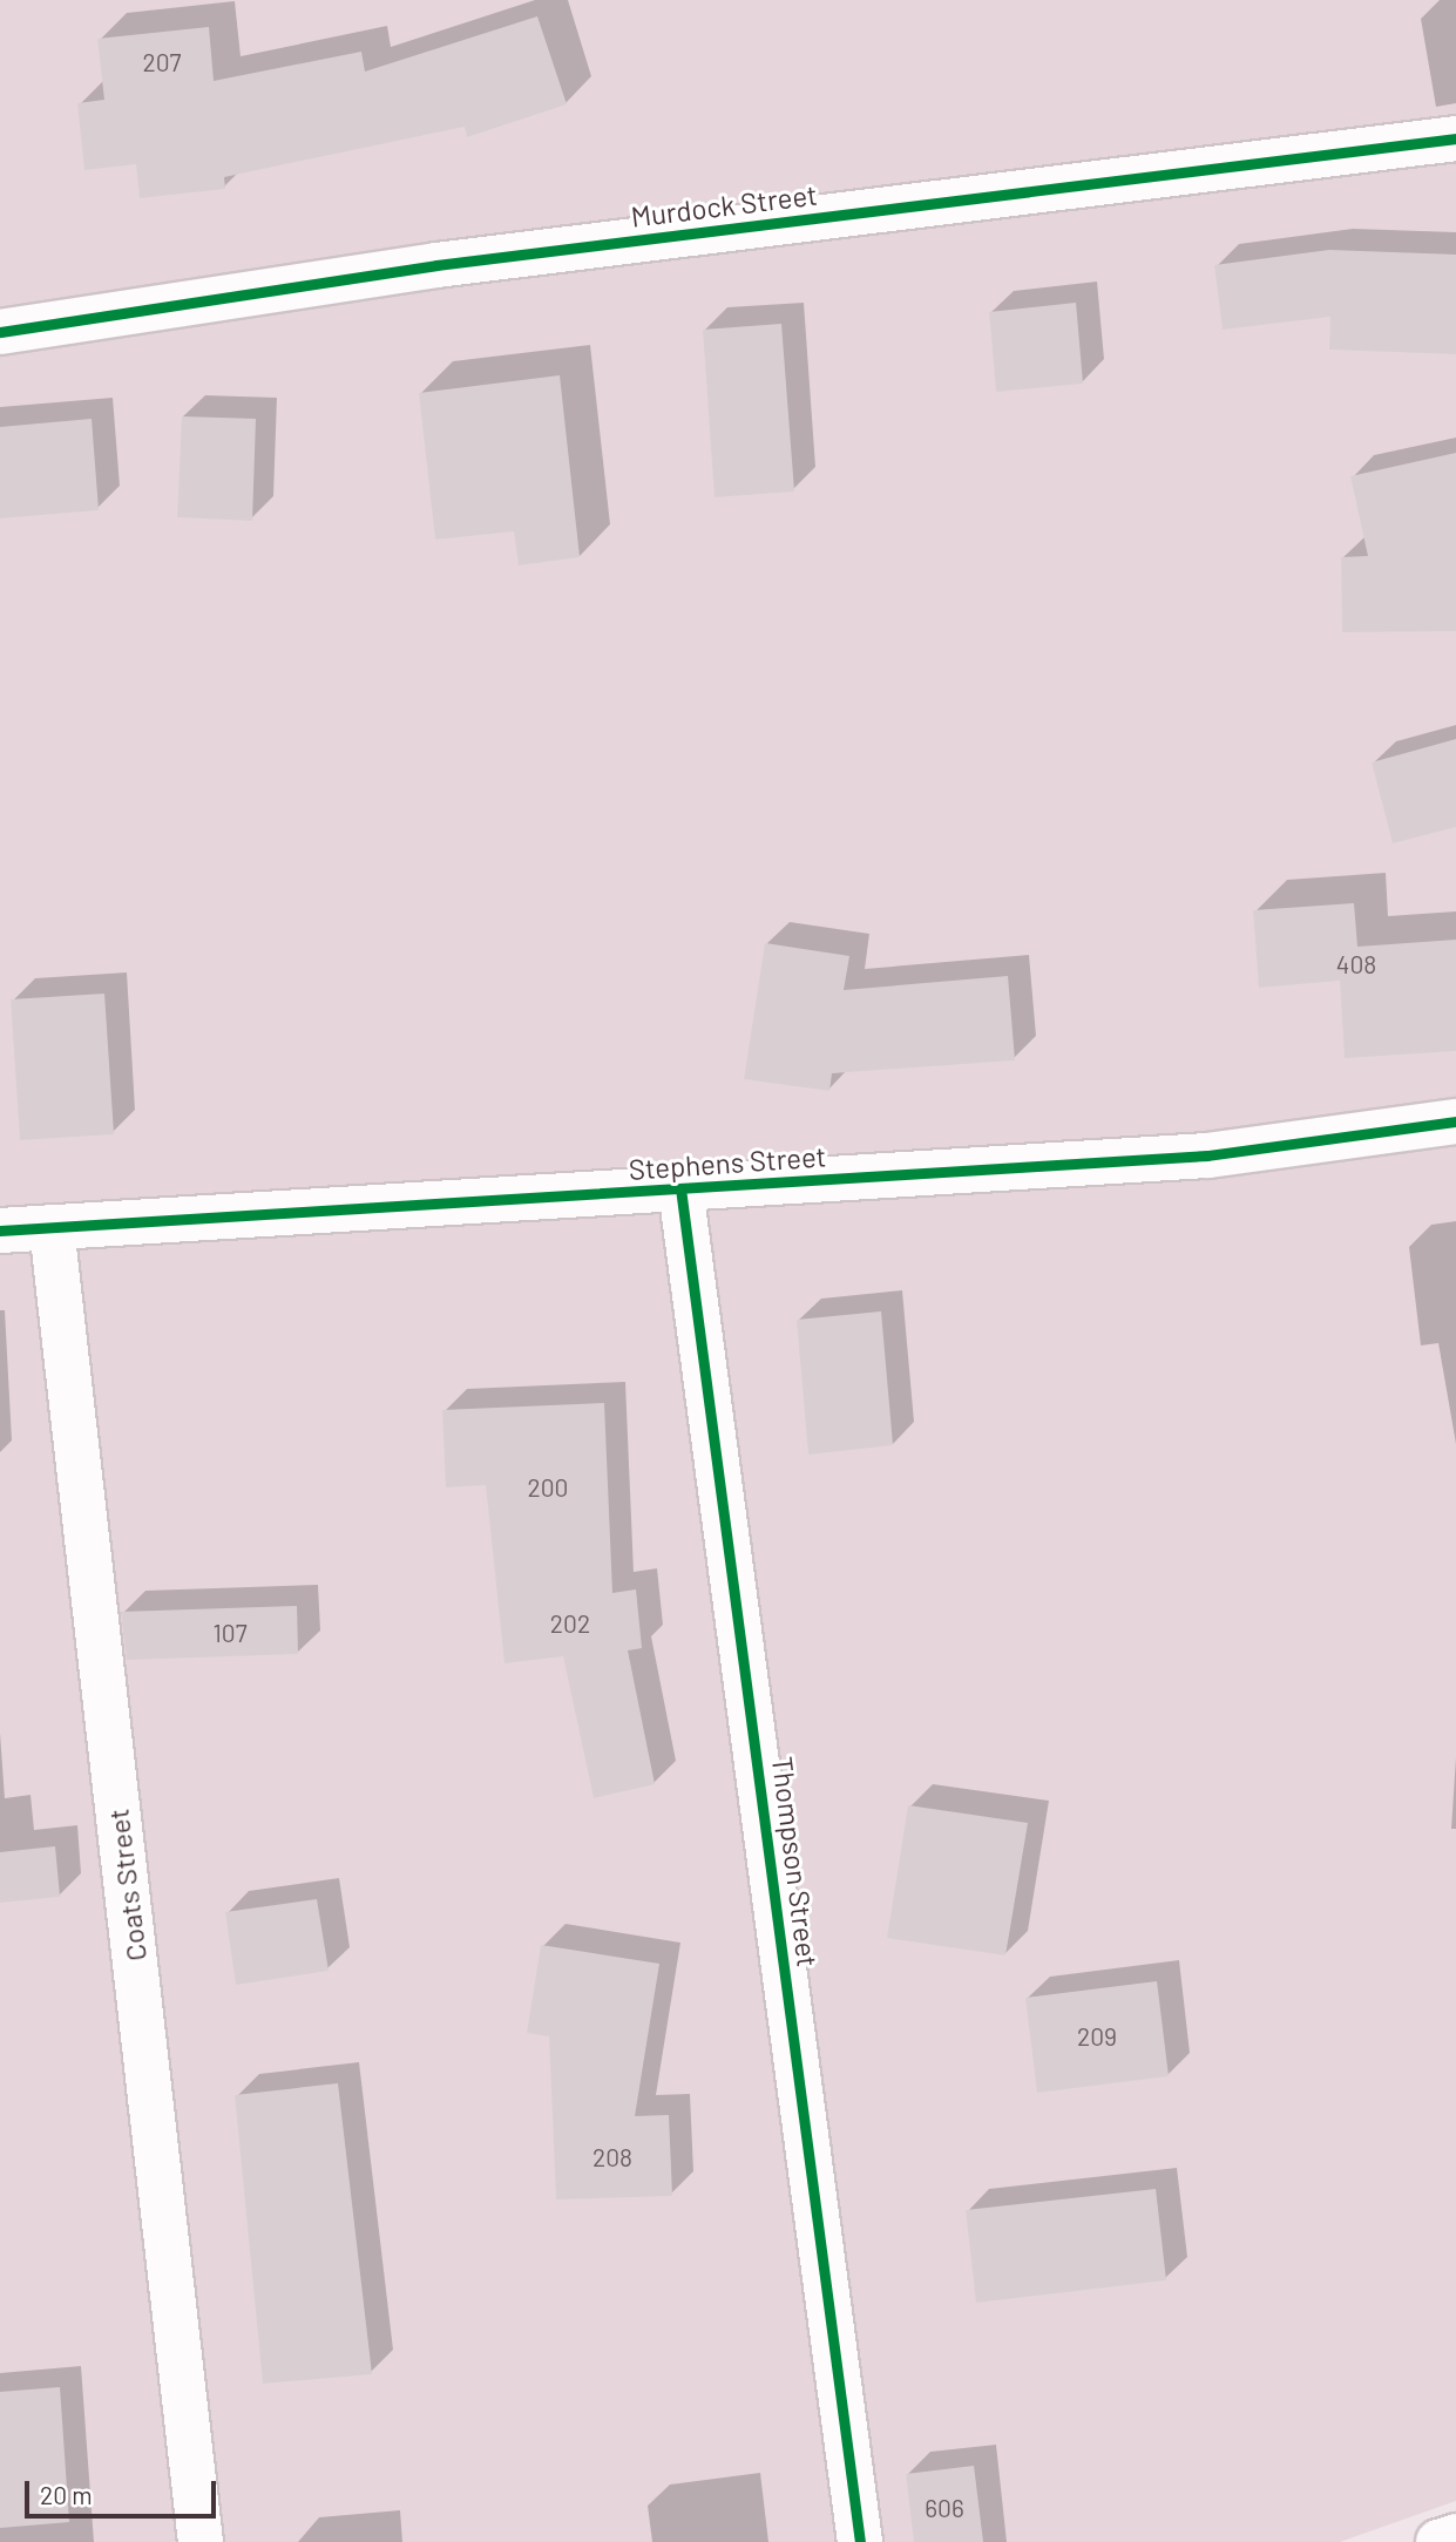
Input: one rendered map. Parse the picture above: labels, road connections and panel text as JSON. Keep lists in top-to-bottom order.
{
  "streets": {
    "street": [
      "Murdock Street",
      "Stephens Street",
      "Thompson Street",
      "Coats Street"
    ]
  },
  "crossings": [
    ["Stephens Street", "Thompson Street"],
    ["Stephens Street", "Coats Street"]
  ],
  "house_numbers": [
    "207",
    "408",
    "200",
    "202",
    "107",
    "209",
    "208",
    "606"
  ],
  "scale_bar": "20 m"
}
